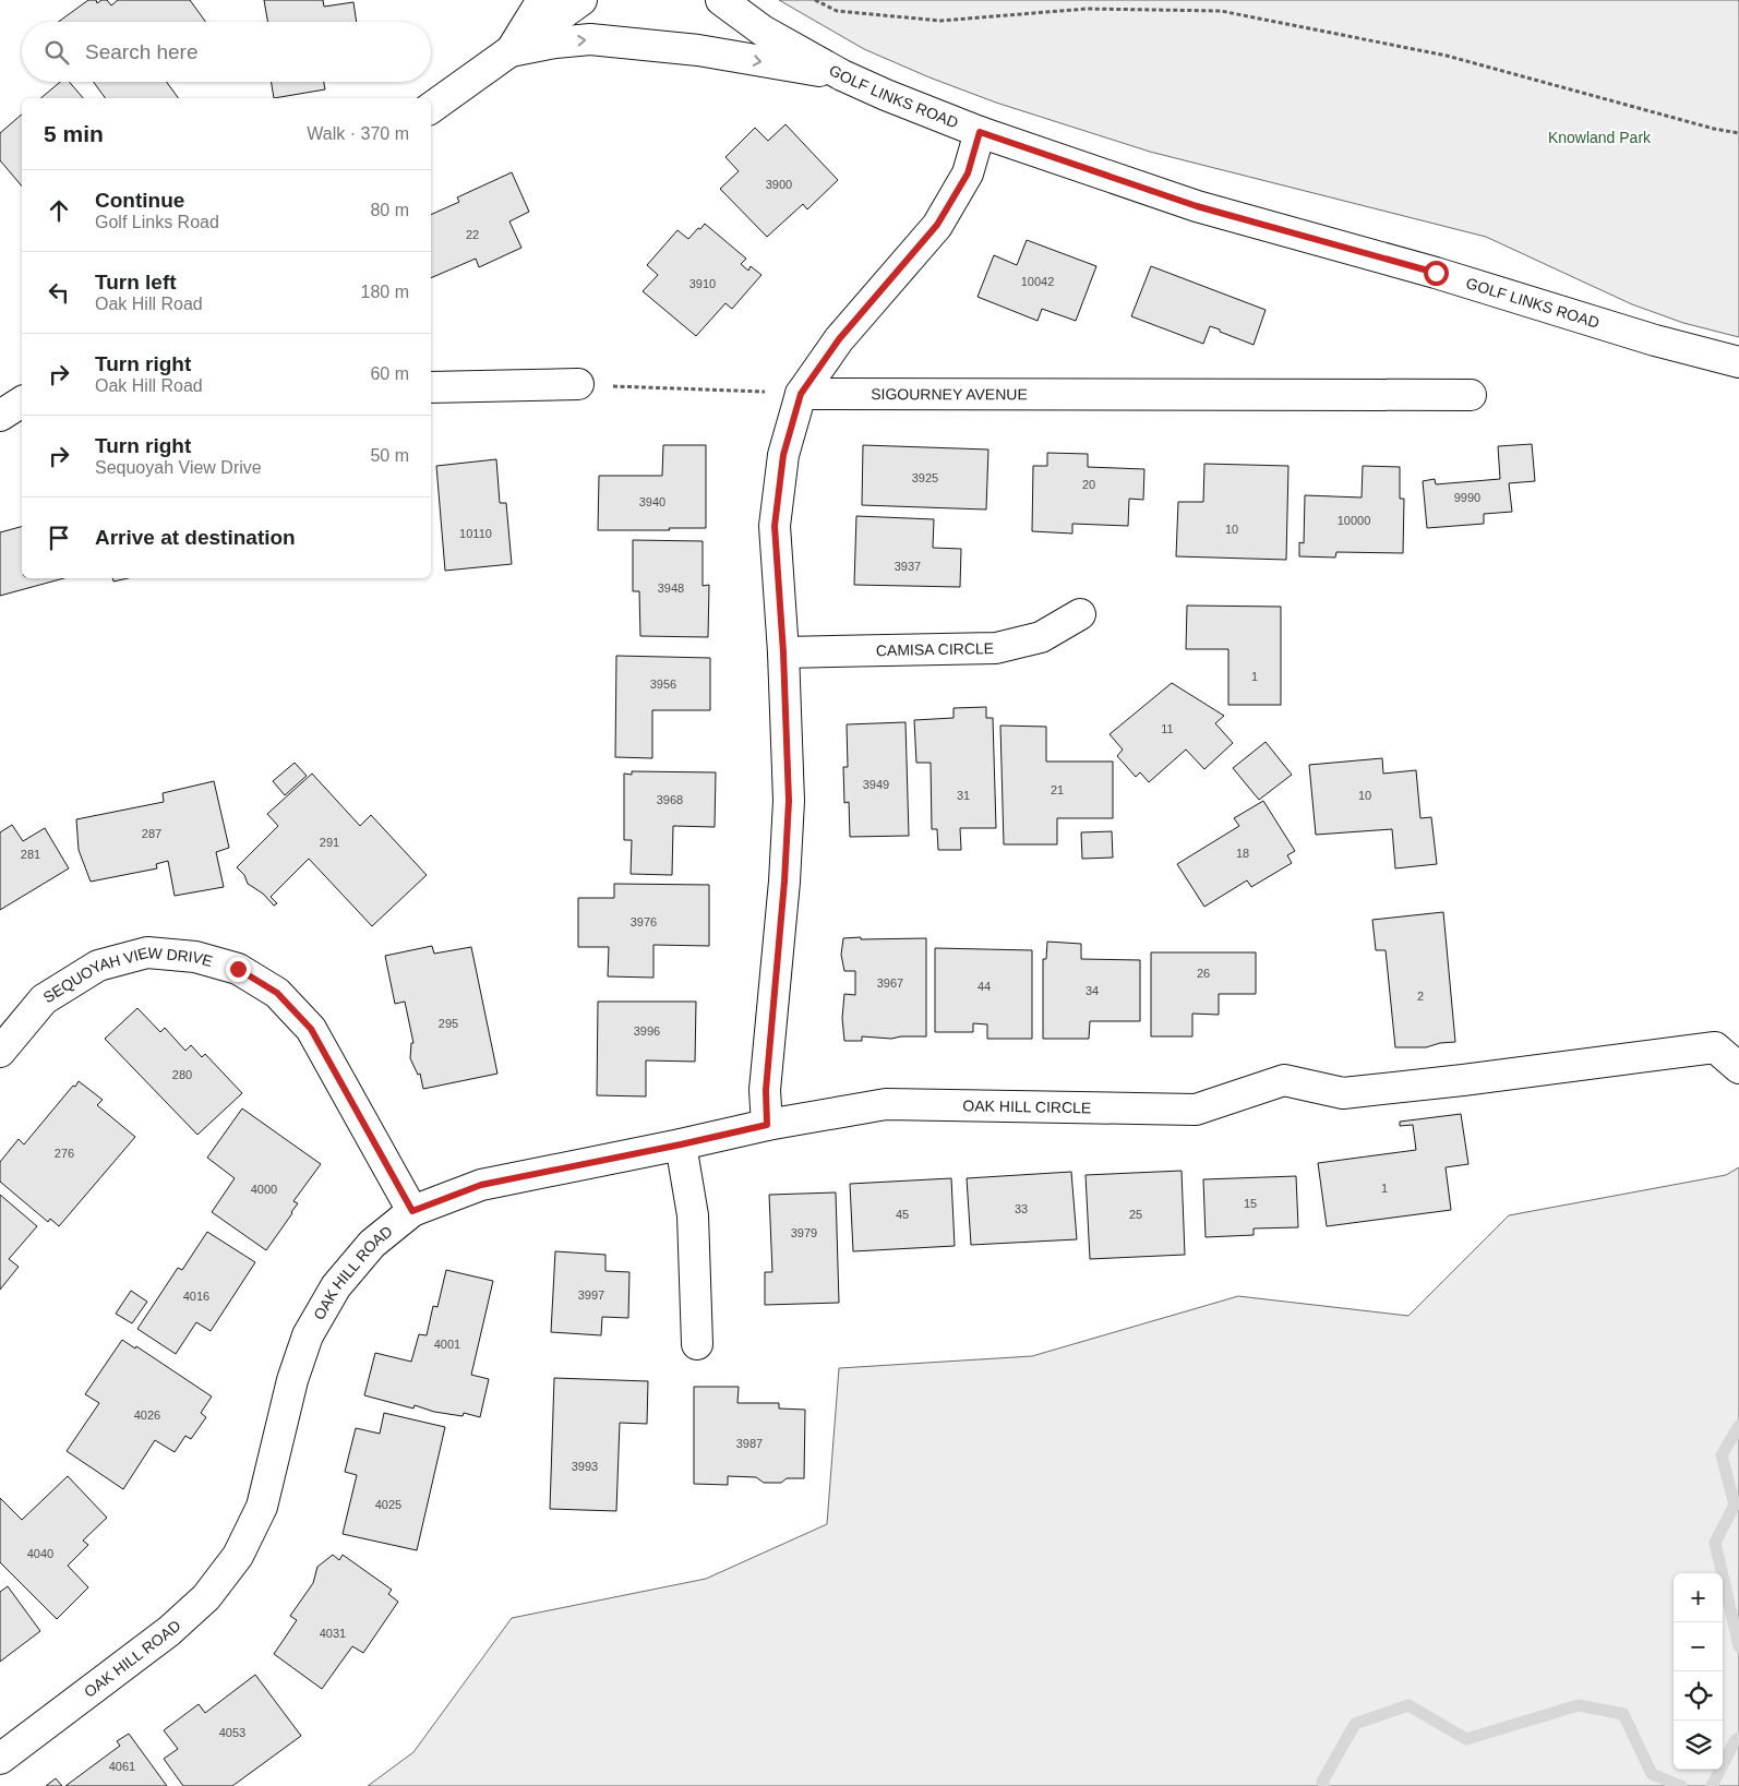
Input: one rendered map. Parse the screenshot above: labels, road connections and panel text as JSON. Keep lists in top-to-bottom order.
{
  "streets": {
    "street": [
      "GOLF LINKS ROAD",
      "SIGOURNEY AVENUE",
      "CAMISA CIRCLE",
      "SEQUOYAH VIEW DRIVE",
      "OAK HILL CIRCLE",
      "OAK HILL ROAD"
    ]
  },
  "crossings": [
    ["SEQUOYAH VIEW DRIVE", "OAK HILL ROAD"],
    ["OAK HILL CIRCLE", "OAK HILL ROAD"]
  ],
  "parks": ["Knowland Park"],
  "house_numbers": [
    "3900",
    "22",
    "10042",
    "3910",
    "3925",
    "20",
    "9990",
    "3940",
    "10000",
    "10",
    "10110",
    "3937",
    "3948",
    "1",
    "3956",
    "11",
    "3949",
    "21",
    "31",
    "10",
    "3968",
    "287",
    "291",
    "18",
    "281",
    "3976",
    "26",
    "3967",
    "44",
    "34",
    "2",
    "295",
    "3996",
    "280",
    "276",
    "1",
    "4000",
    "15",
    "33",
    "45",
    "25",
    "3979",
    "3997",
    "4016",
    "4001",
    "4026",
    "3987",
    "3993",
    "4025",
    "4040",
    "4031",
    "4053",
    "4061"
  ],
  "page": {
    "search": "Search here",
    "heading": ["5 min", "Walk · 370 m"],
    "list": [
      ["Continue", "Golf Links Road", "80 m"],
      ["Turn left", "Oak Hill Road", "180 m"],
      ["Turn right", "Oak Hill Road", "60 m"],
      ["Turn right", "Sequoyah View Drive", "50 m"],
      "Arrive at destination"
    ],
    "map_buttons": ["+", "−"]
  }
}
